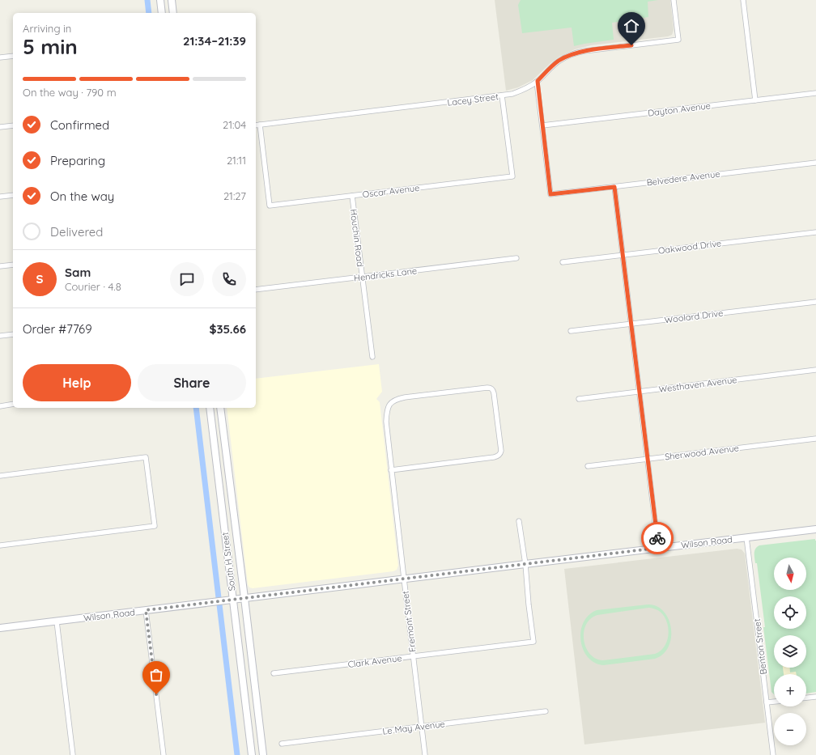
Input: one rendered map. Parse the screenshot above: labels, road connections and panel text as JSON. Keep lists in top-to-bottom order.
{
  "streets": {
    "street": [
      "Lacey Street",
      "Dayton Avenue",
      "Belvedere Avenue",
      "Oscar Avenue",
      "Houchin Road",
      "Oakwood Drive",
      "Hendricks Lane",
      "Woolard Drive",
      "Westhaven Avenue",
      "Sherwood Avenue",
      "Wilson Road",
      "South H Street",
      "Fremont Street",
      "Benton Street",
      "Clark Avenue",
      "Le May Avenue"
    ]
  },
  "crossings": [
    ["Lacey Street", "Oscar Avenue"],
    ["Dayton Avenue", "Belvedere Avenue"],
    ["Oscar Avenue", "Houchin Road"],
    ["Houchin Road", "Hendricks Lane"],
    ["Wilson Road", "South H Street"],
    ["Wilson Road", "Fremont Street"],
    ["Wilson Road", "Benton Street"],
    ["Wilson Road", "Clark Avenue"],
    ["Fremont Street", "Clark Avenue"],
    ["Fremont Street", "Le May Avenue"]
  ],
  "north": "bottom",
  "page": {
    "heading": ["5 min", "Arriving in", "21:34–21:39"],
    "panel": [
      "Sam",
      "Courier · 4.8",
      "Order #7769",
      "$35.66"
    ],
    "bar": "On the way · 790 m",
    "list": [
      ["Confirmed", "21:04"],
      ["Preparing", "21:11"],
      ["On the way", "21:27"],
      "Delivered"
    ],
    "round": "S",
    "buttons": ["Help", "Share"],
    "map_buttons": ["+", "−"]
  }
}
